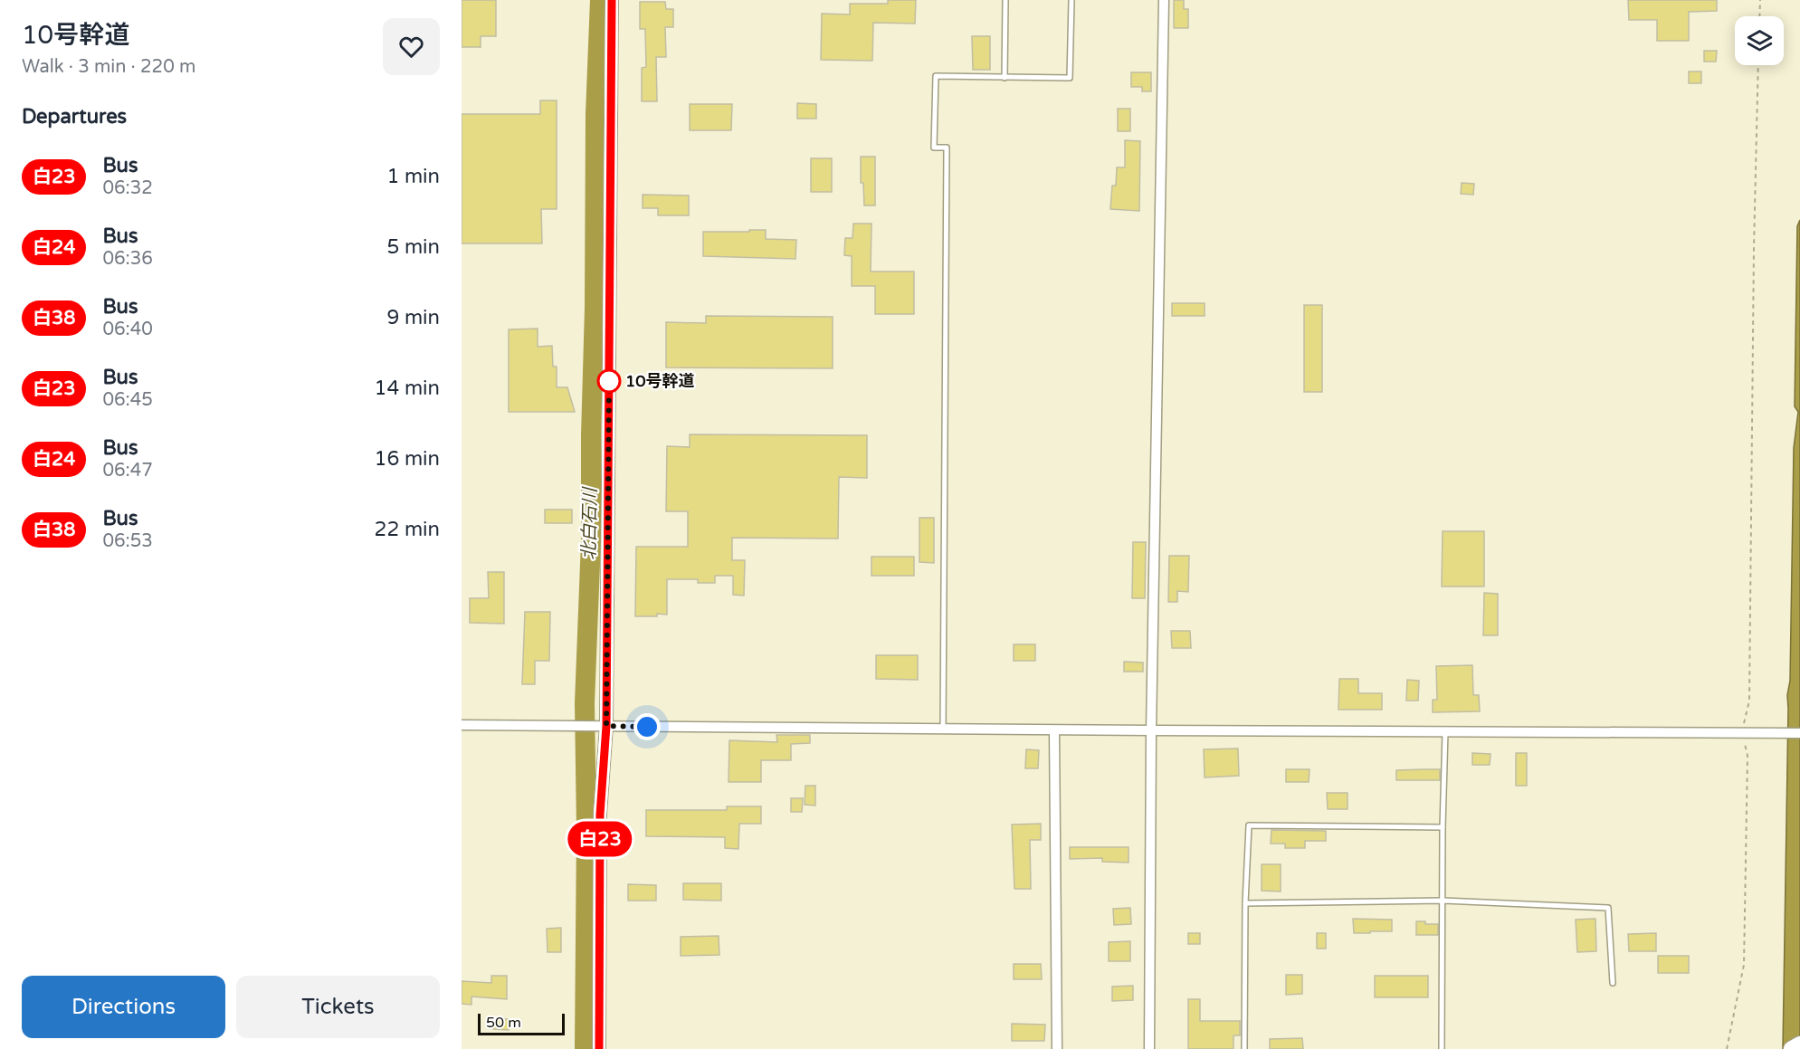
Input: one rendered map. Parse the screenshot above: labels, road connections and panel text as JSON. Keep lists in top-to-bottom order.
{
  "water": ["北白石川"],
  "places": ["10号幹道"],
  "lines": ["bus line 白23"],
  "scale_bar": "50 m",
  "page": {
    "heading": [
      ["10号幹道", "Walk · 3 min · 220 m"],
      "Departures"
    ],
    "on_map": "白23",
    "list": [
      {
        "mark": "白23",
        "name": "Bus",
        "note": "06:32",
        "value": "1 min"
      },
      {
        "mark": "白24",
        "name": "Bus",
        "note": "06:36",
        "value": "5 min"
      },
      {
        "mark": "白38",
        "name": "Bus",
        "note": "06:40",
        "value": "9 min"
      },
      {
        "mark": "白23",
        "name": "Bus",
        "note": "06:45",
        "value": "14 min"
      },
      {
        "mark": "白24",
        "name": "Bus",
        "note": "06:47",
        "value": "16 min"
      },
      {
        "mark": "白38",
        "name": "Bus",
        "note": "06:53",
        "value": "22 min"
      }
    ],
    "buttons": ["Directions", "Tickets"],
    "scale": "50 m"
  }
}
